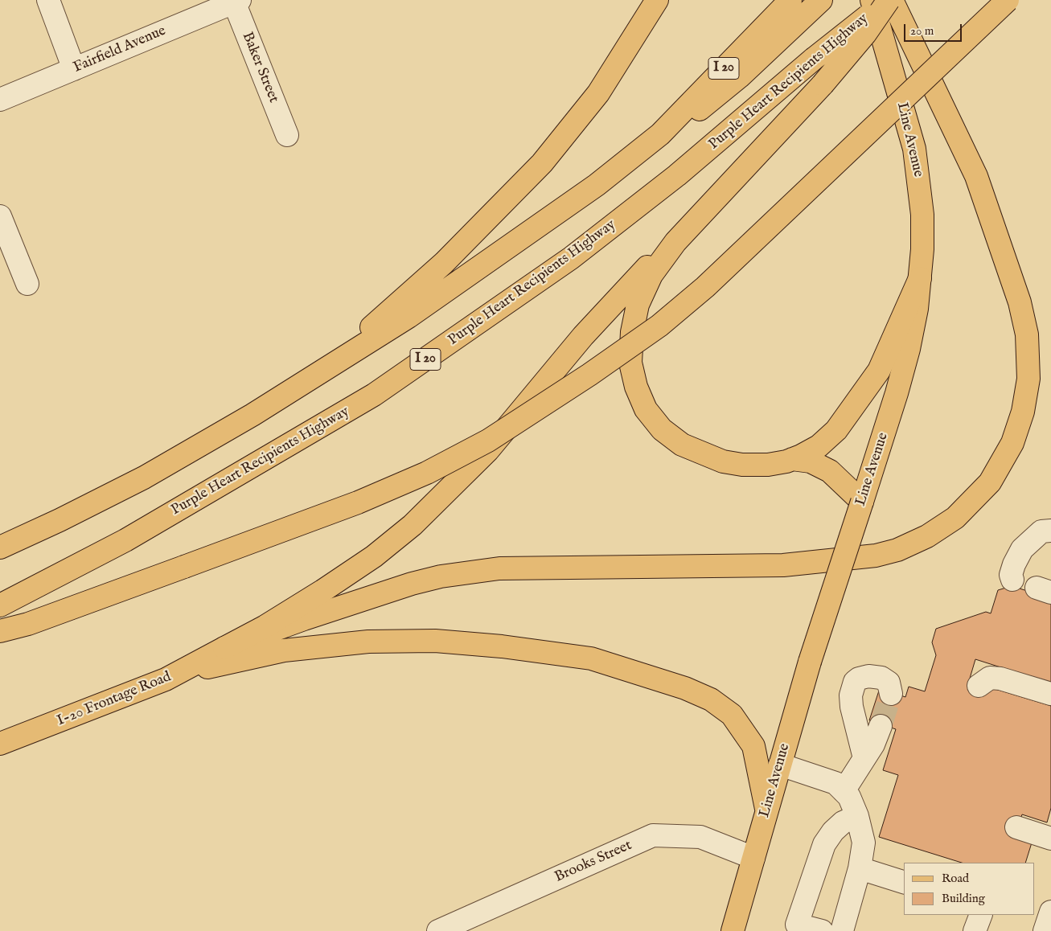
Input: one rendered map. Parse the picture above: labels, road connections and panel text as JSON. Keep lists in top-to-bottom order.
{
  "streets": {
    "main road": [
      "I 20",
      "Purple Heart Recipients Highway",
      "Line Avenue",
      "I-20 Frontage Road"
    ],
    "street": ["Fairfield Avenue", "Baker Street", "Brooks Street"]
  },
  "crossings": [
    ["Fairfield Avenue", "Baker Street"],
    ["Line Avenue", "Brooks Street"]
  ],
  "legend": ["Road", "Building"],
  "scale_bar": "20 m"
}
